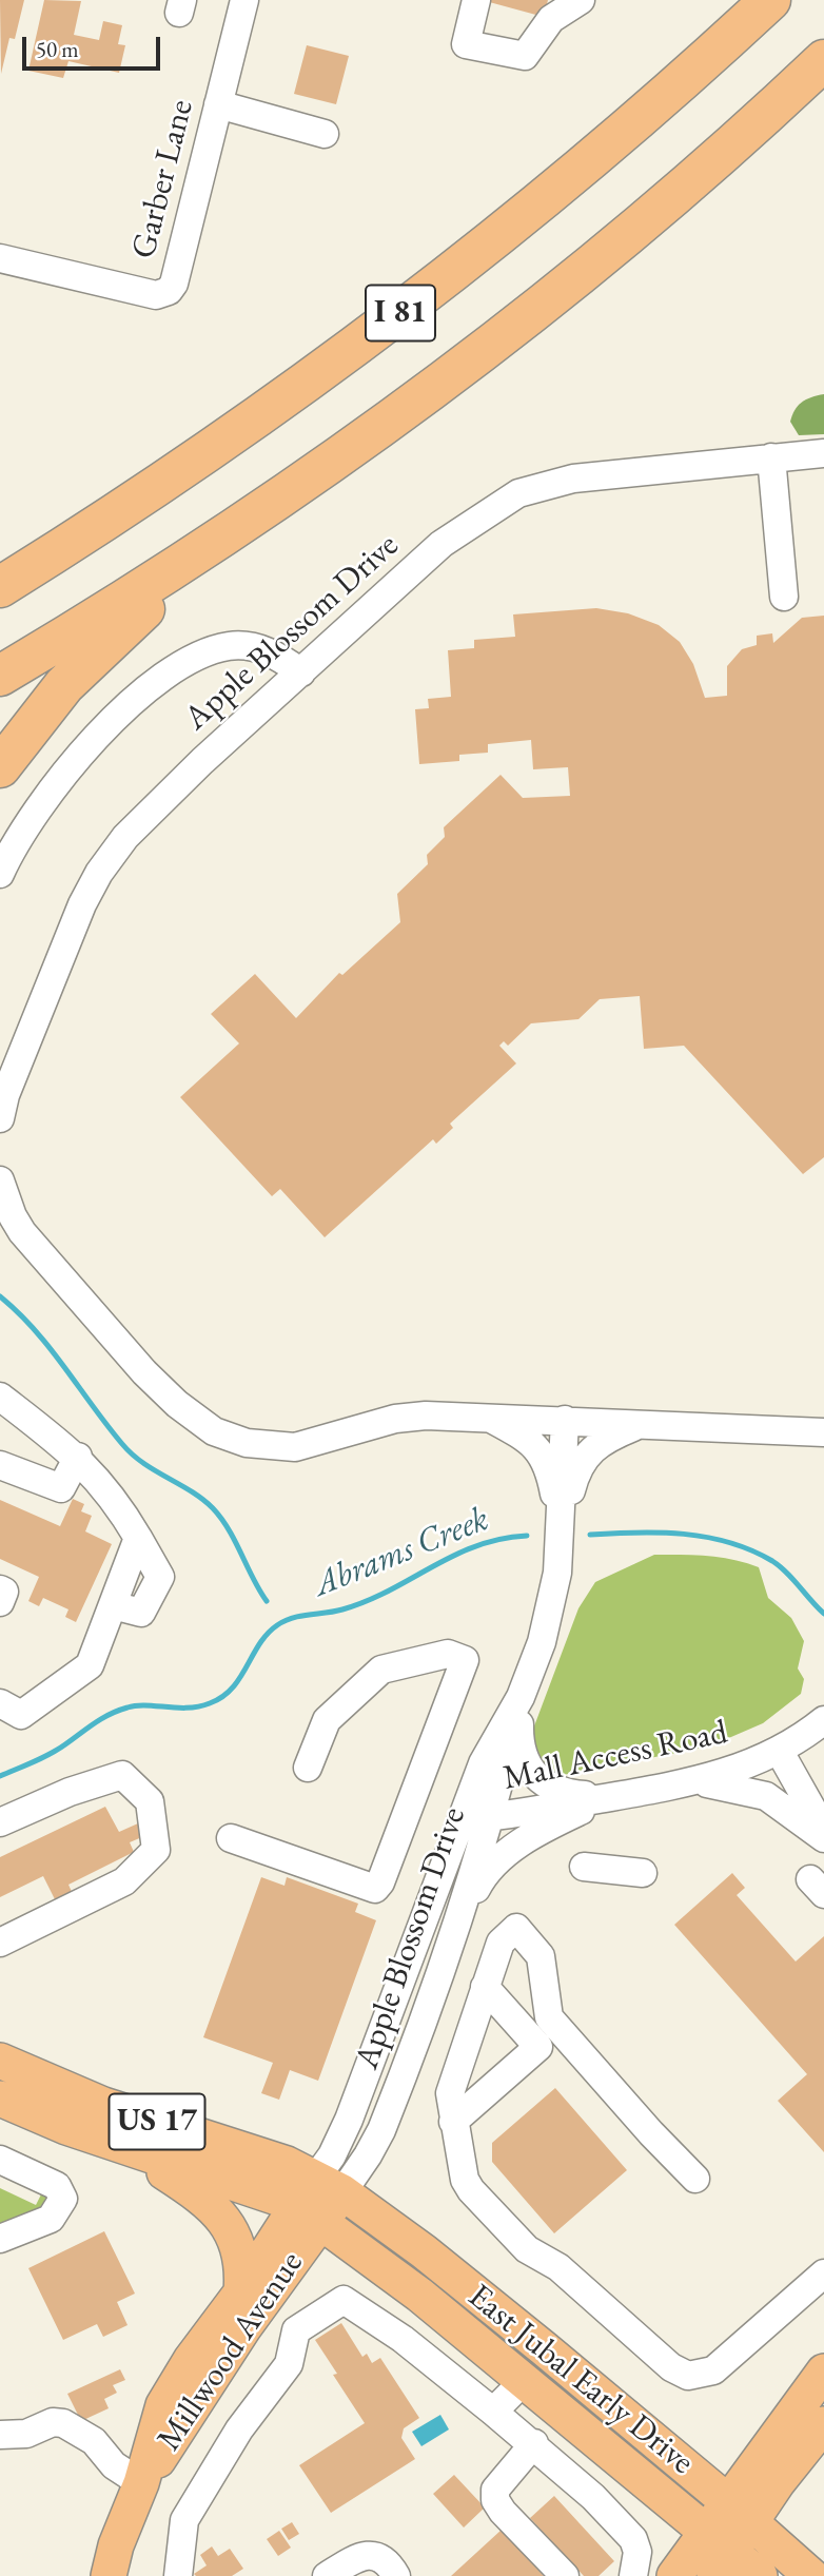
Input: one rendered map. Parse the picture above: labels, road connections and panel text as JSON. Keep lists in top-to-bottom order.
{
  "streets": {
    "highway": ["I 81"],
    "main road": ["US 17", "Millwood Avenue", "East Jubal Early Drive"],
    "street": ["Garber Lane", "Apple Blossom Drive", "Mall Access Road"]
  },
  "crossings": [
    ["Apple Blossom Drive", "Mall Access Road"],
    ["Apple Blossom Drive", "US 17"],
    ["Apple Blossom Drive", "Millwood Avenue"],
    ["Apple Blossom Drive", "East Jubal Early Drive"],
    ["US 17", "Millwood Avenue"],
    ["US 17", "East Jubal Early Drive"],
    ["Millwood Avenue", "East Jubal Early Drive"]
  ],
  "water": ["Abrams Creek"],
  "scale_bar": "50 m"
}
